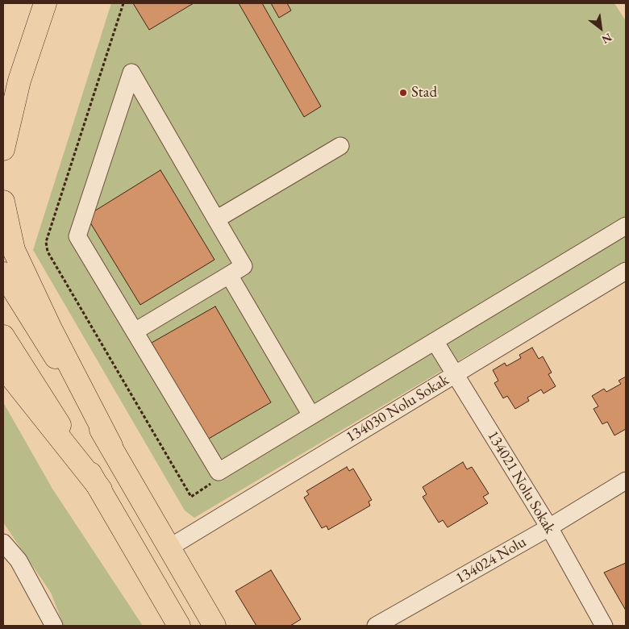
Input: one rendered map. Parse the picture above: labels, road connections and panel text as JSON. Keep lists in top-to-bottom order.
{
  "streets": {
    "street": ["134030 Nolu Sokak", "134021 Nolu Sokak", "134024 Nolu"]
  },
  "crossings": [
    ["134030 Nolu Sokak", "134021 Nolu Sokak"],
    ["134021 Nolu Sokak", "134024 Nolu"]
  ],
  "places": ["Stad"],
  "north": "bottom right"
}
